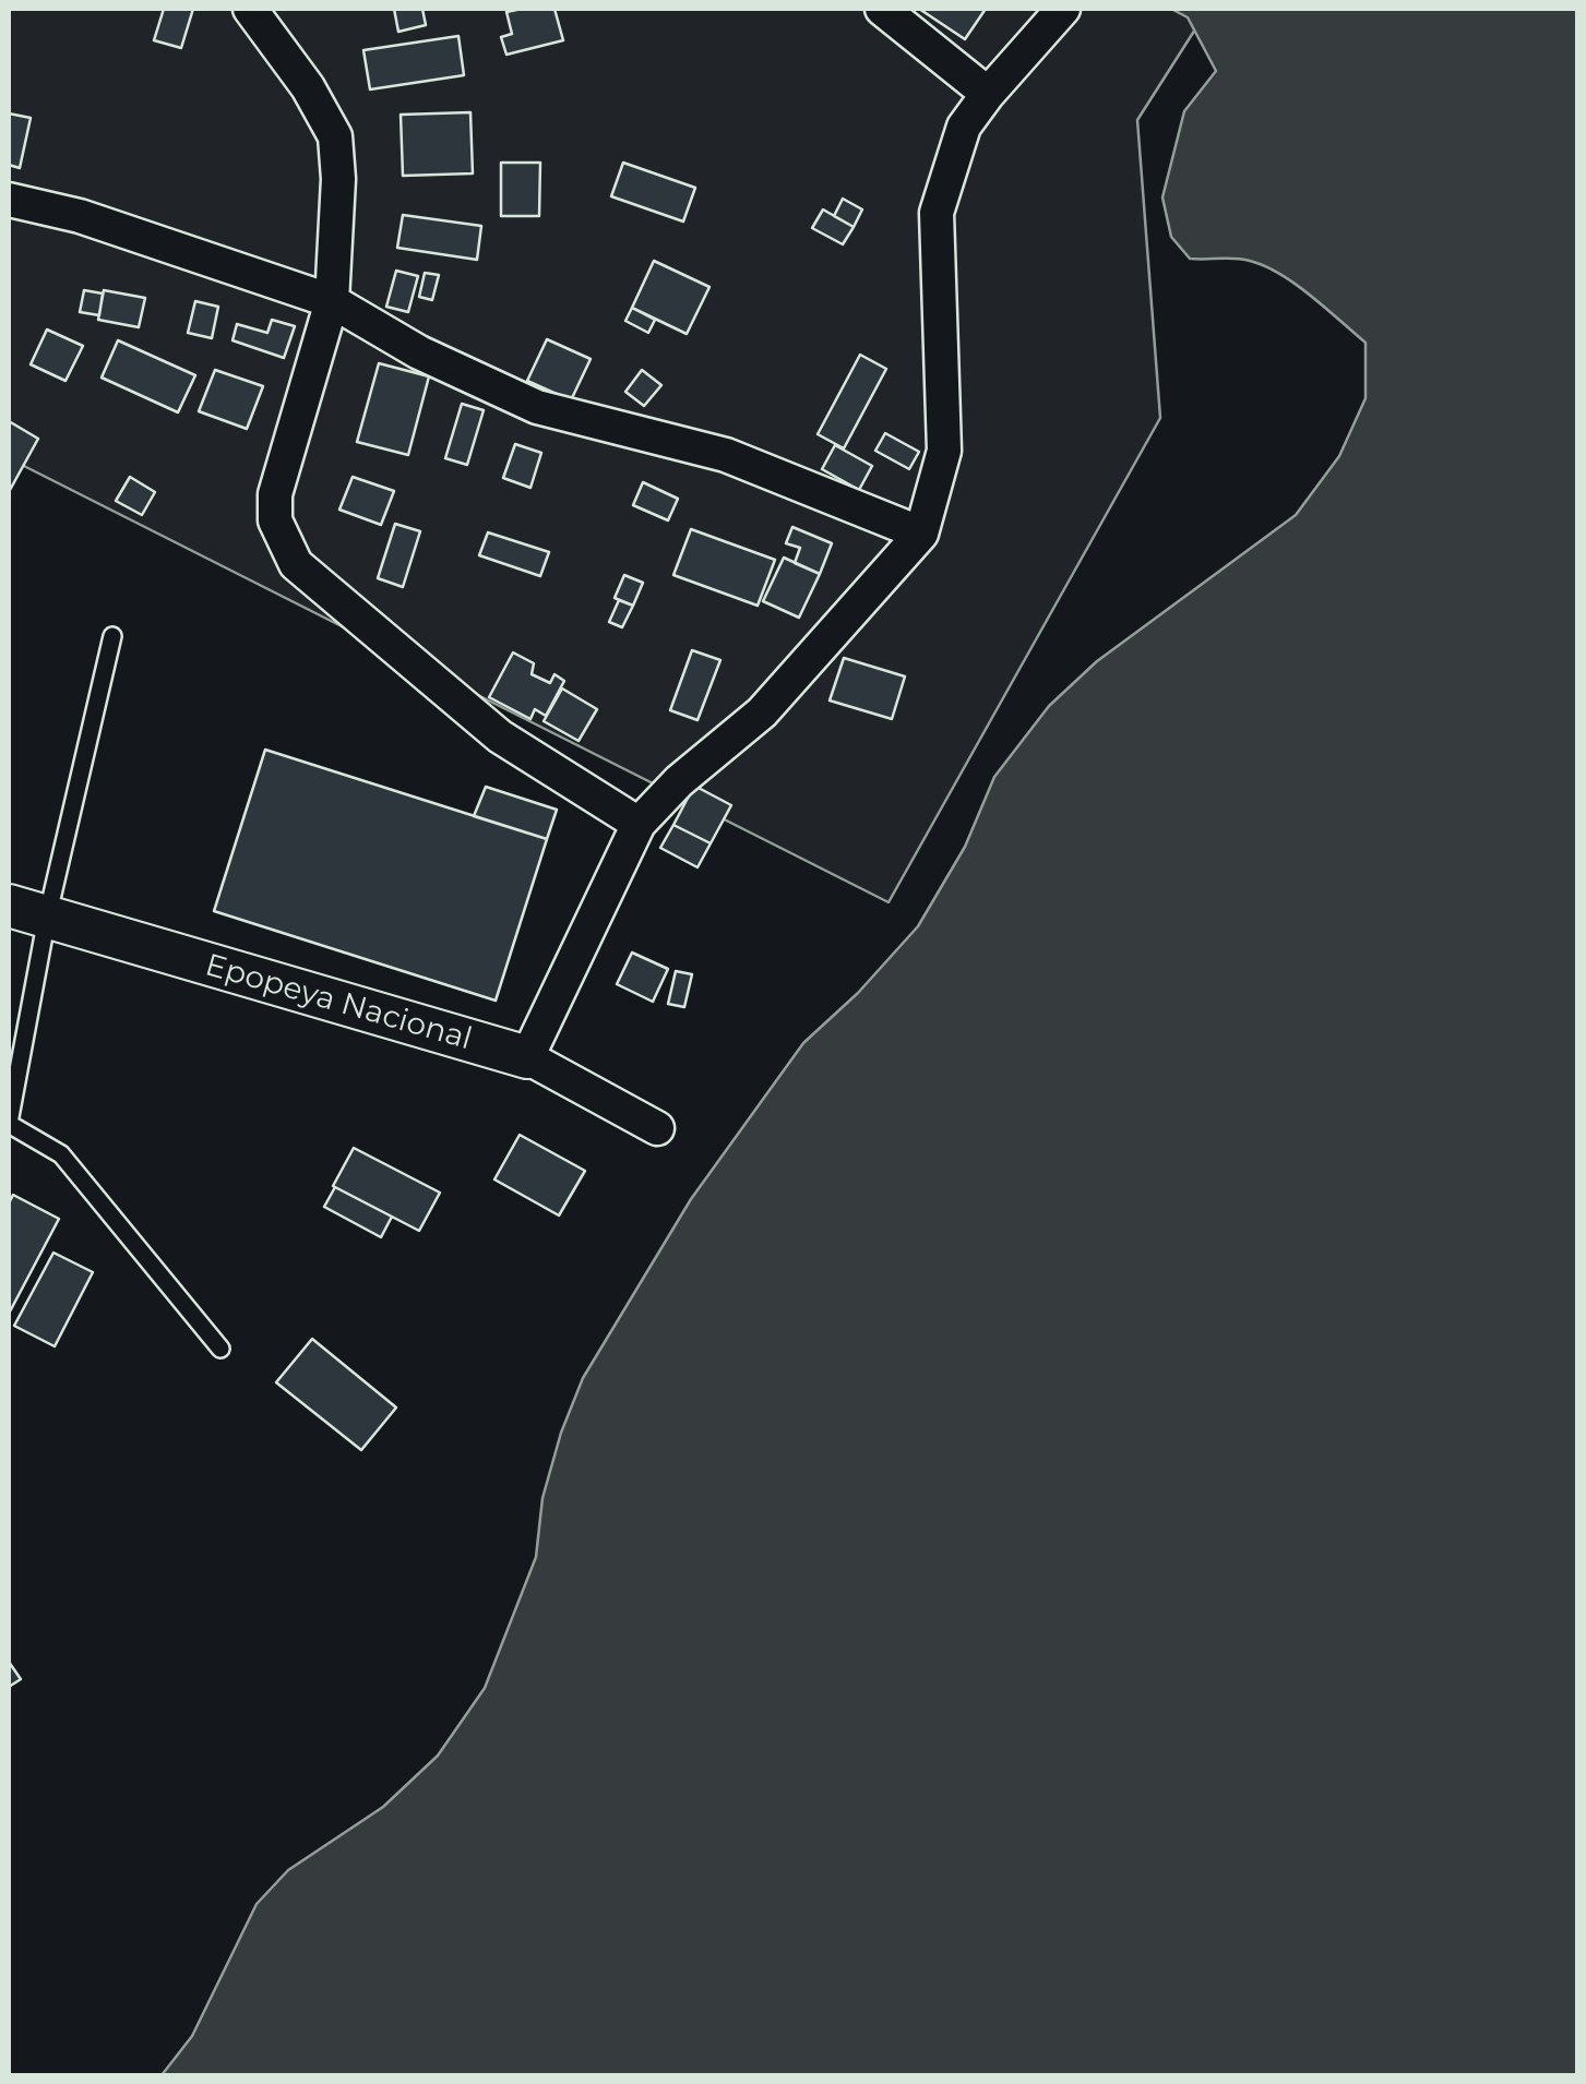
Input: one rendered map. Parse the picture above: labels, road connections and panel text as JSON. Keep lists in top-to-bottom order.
{
  "streets": {
    "street": ["Epopeya Nacional"]
  }
}
